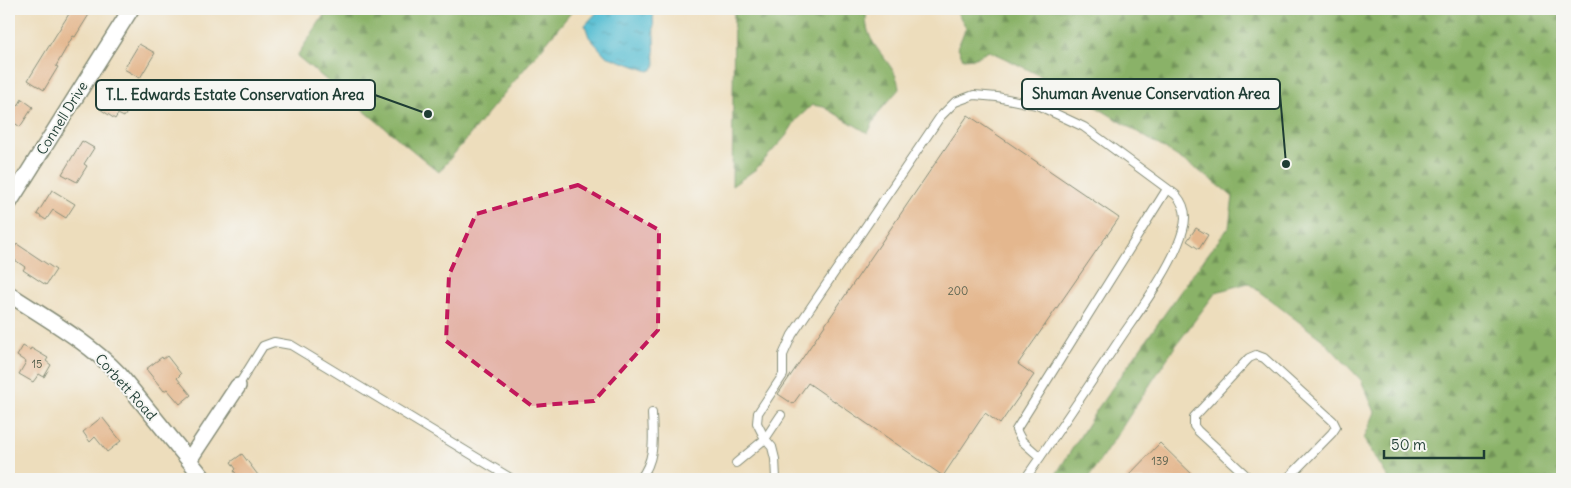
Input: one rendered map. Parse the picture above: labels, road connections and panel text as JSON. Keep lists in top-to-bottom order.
{
  "streets": {
    "street": ["Connell Drive", "Corbett Road"]
  },
  "places": ["T.L. Edwards Estate Conservation Area", "Shuman Avenue Conservation Area"],
  "house_numbers": ["200", "15", "139"],
  "scale_bar": "50 m"
}
